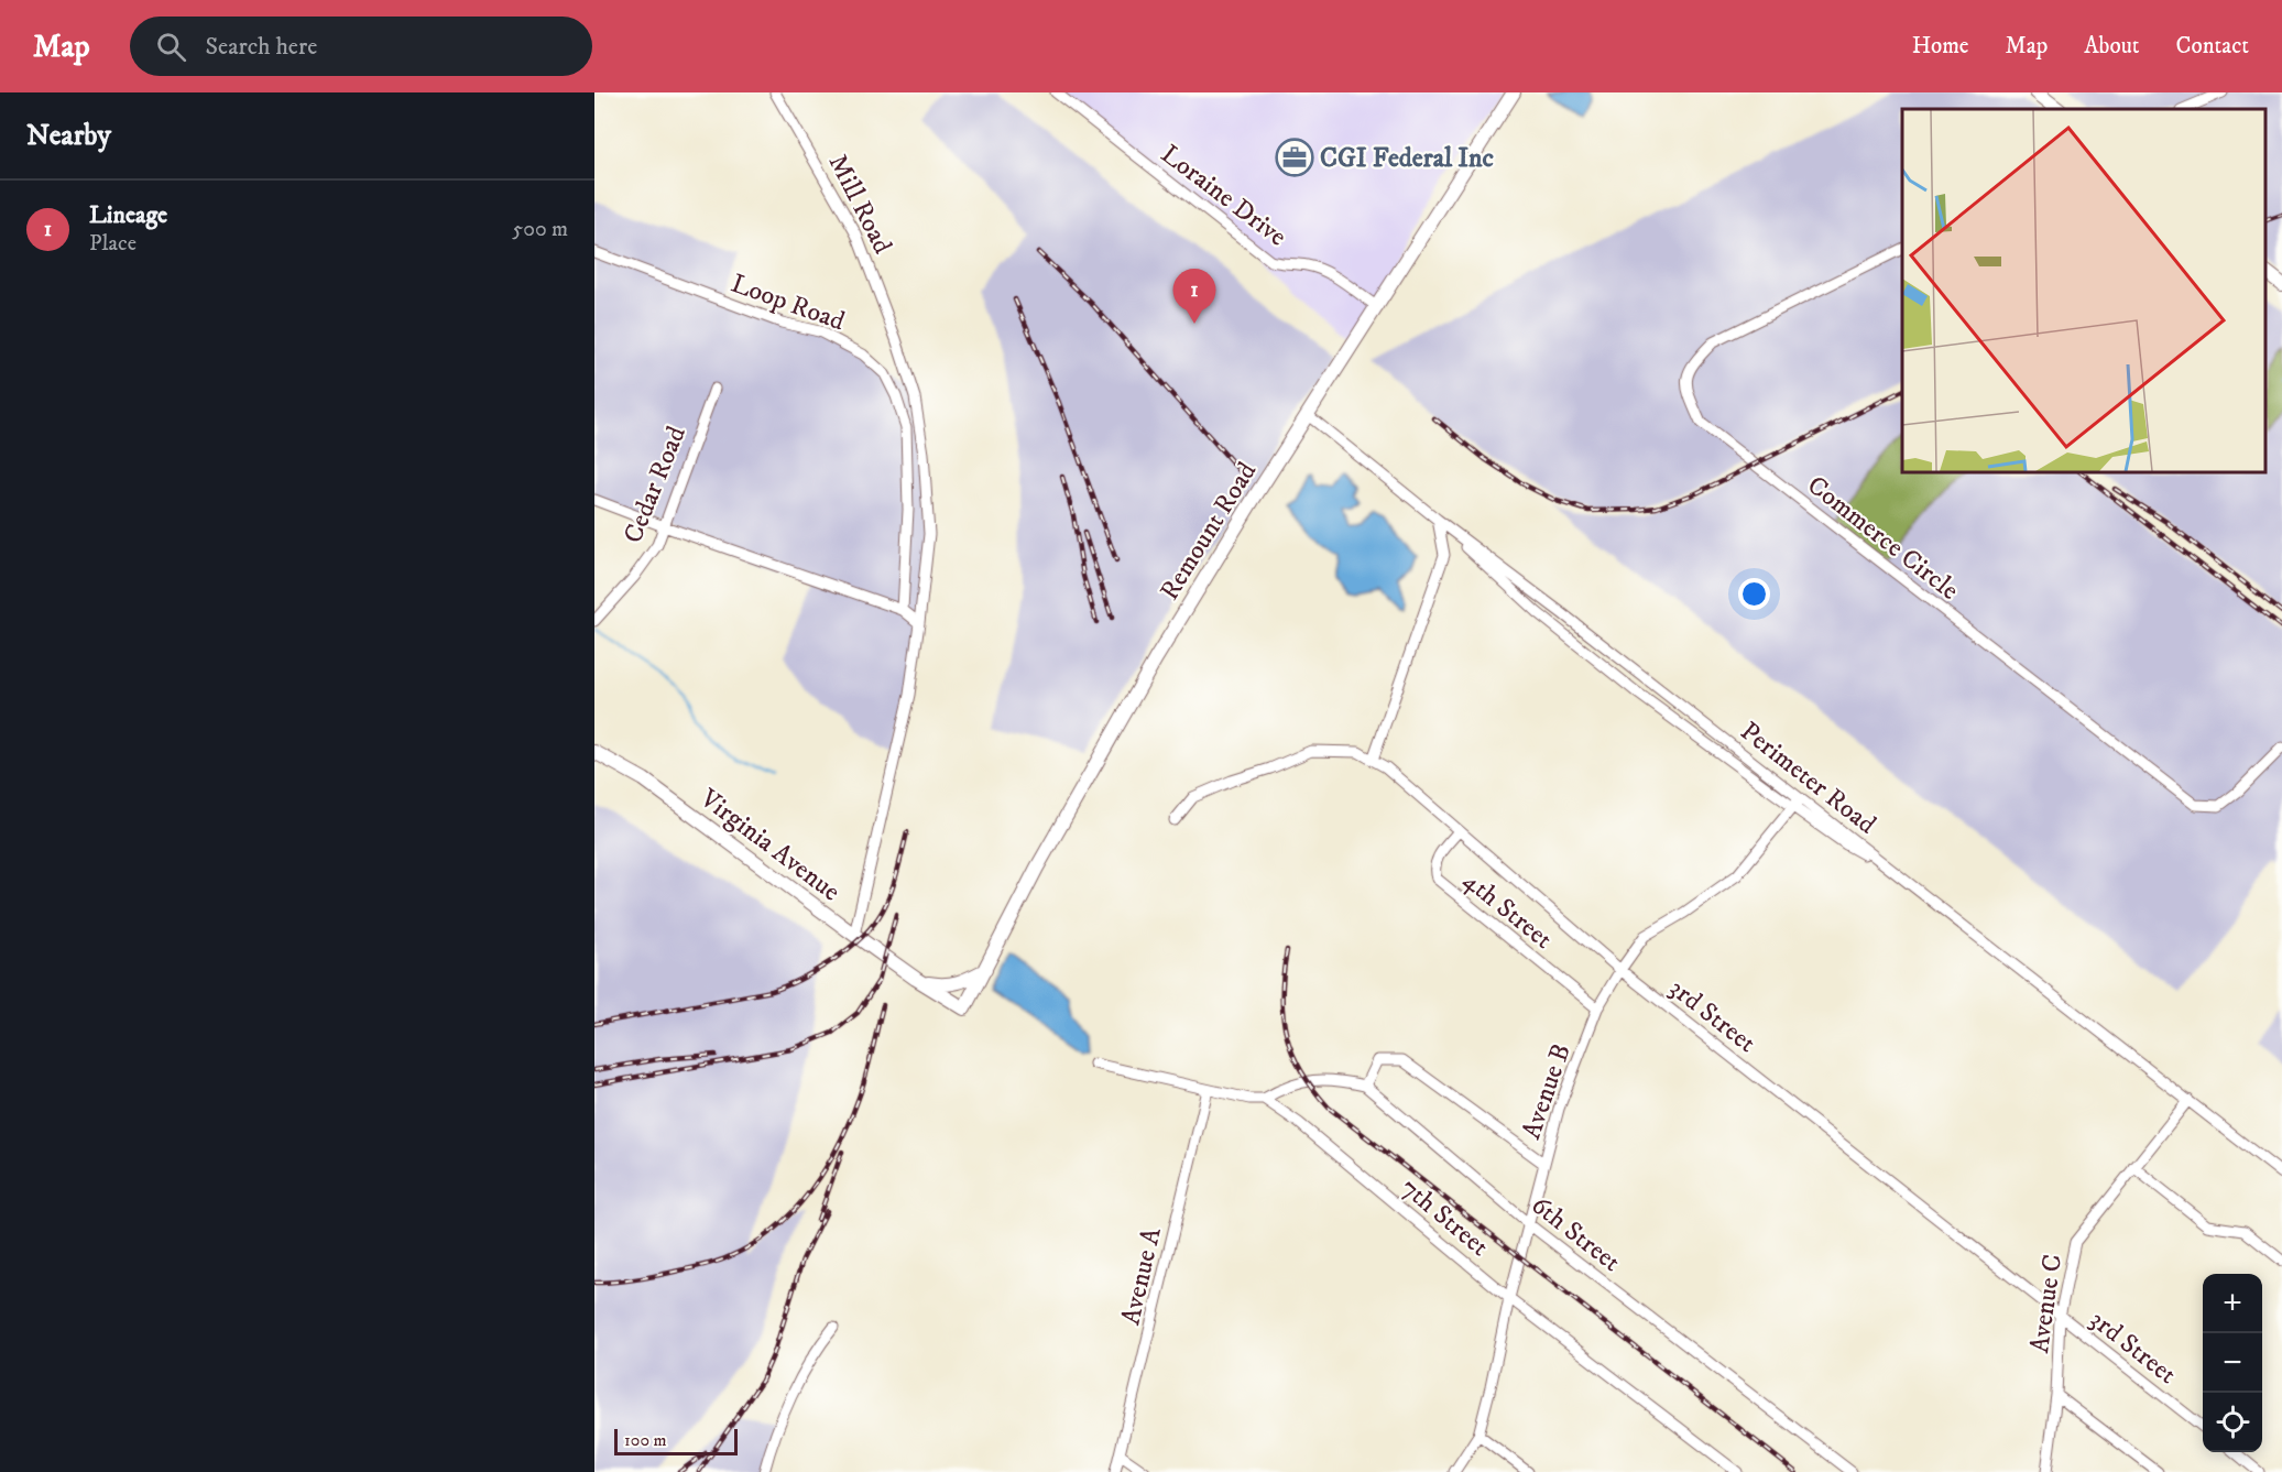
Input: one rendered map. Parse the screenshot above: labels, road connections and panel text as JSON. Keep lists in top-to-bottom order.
{
  "streets": {
    "main road": ["Remount Road", "Virginia Avenue"],
    "street": [
      "Loraine Drive",
      "Mill Road",
      "Loop Road",
      "Cedar Road",
      "Commerce Circle",
      "Perimeter Road",
      "4th Street",
      "3rd Street",
      "Avenue B",
      "7th Street",
      "6th Street",
      "Avenue A",
      "Avenue C"
    ]
  },
  "crossings": [
    ["Loraine Drive", "Remount Road"],
    ["Remount Road", "Perimeter Road"],
    ["Remount Road", "Virginia Avenue"],
    ["Perimeter Road", "Avenue B"],
    ["Perimeter Road", "Avenue C"],
    ["4th Street", "3rd Street"],
    ["4th Street", "Avenue B"],
    ["3rd Street", "Avenue B"],
    ["3rd Street", "Avenue C"],
    ["Avenue B", "7th Street"],
    ["Avenue B", "6th Street"],
    ["7th Street", "6th Street"],
    ["7th Street", "Avenue A"]
  ],
  "places": {
    "office": ["CGI Federal Inc"]
  },
  "scale_bar": "100 m",
  "page": {
    "header": "Map",
    "search": "Search here",
    "nav": [
      "Home",
      "Map",
      "About",
      "Contact"
    ],
    "heading": "Nearby",
    "list": [
      {
        "mark": "1",
        "name": "Lineage",
        "note": "Place",
        "value": "500 m"
      }
    ],
    "pins": "1",
    "map_buttons": ["+", "−"],
    "scale": "100 m"
  }
}
